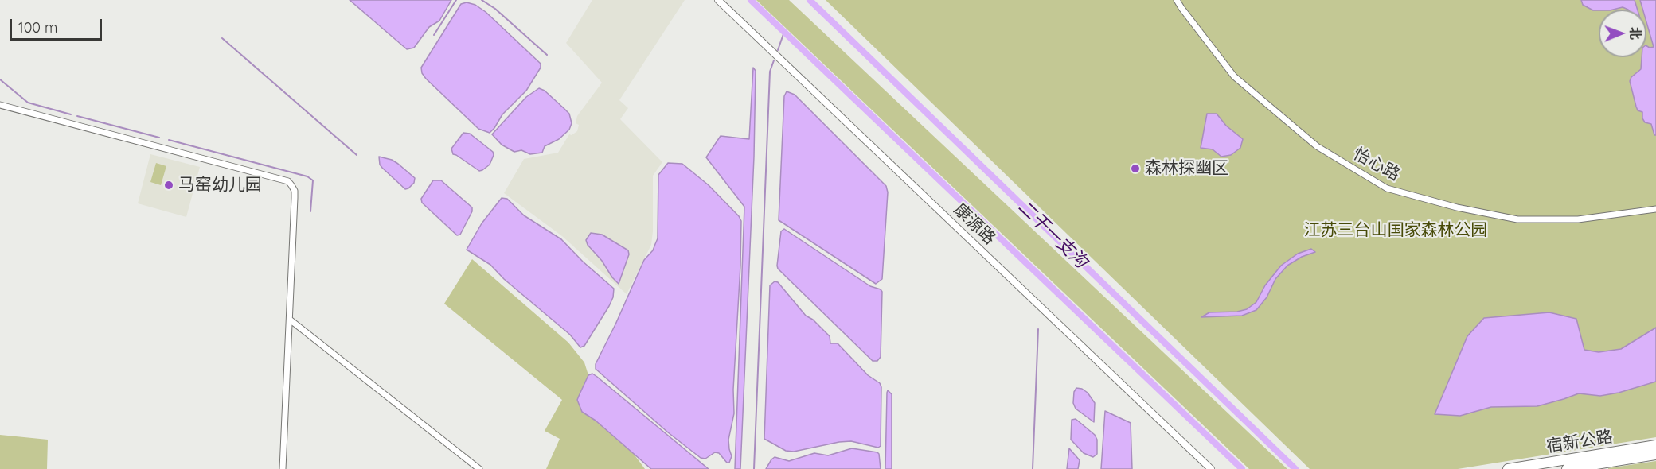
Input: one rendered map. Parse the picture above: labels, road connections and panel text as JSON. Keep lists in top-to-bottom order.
{
  "streets": {
    "highway": ["宿新公路"],
    "street": ["怡心路", "康源路"]
  },
  "water": ["二干一支沟"],
  "parks": ["江苏三台山国家森林公园"],
  "places": ["森林探幽区", "马窑幼儿园"],
  "scale_bar": "100 m",
  "north": "right"
}
